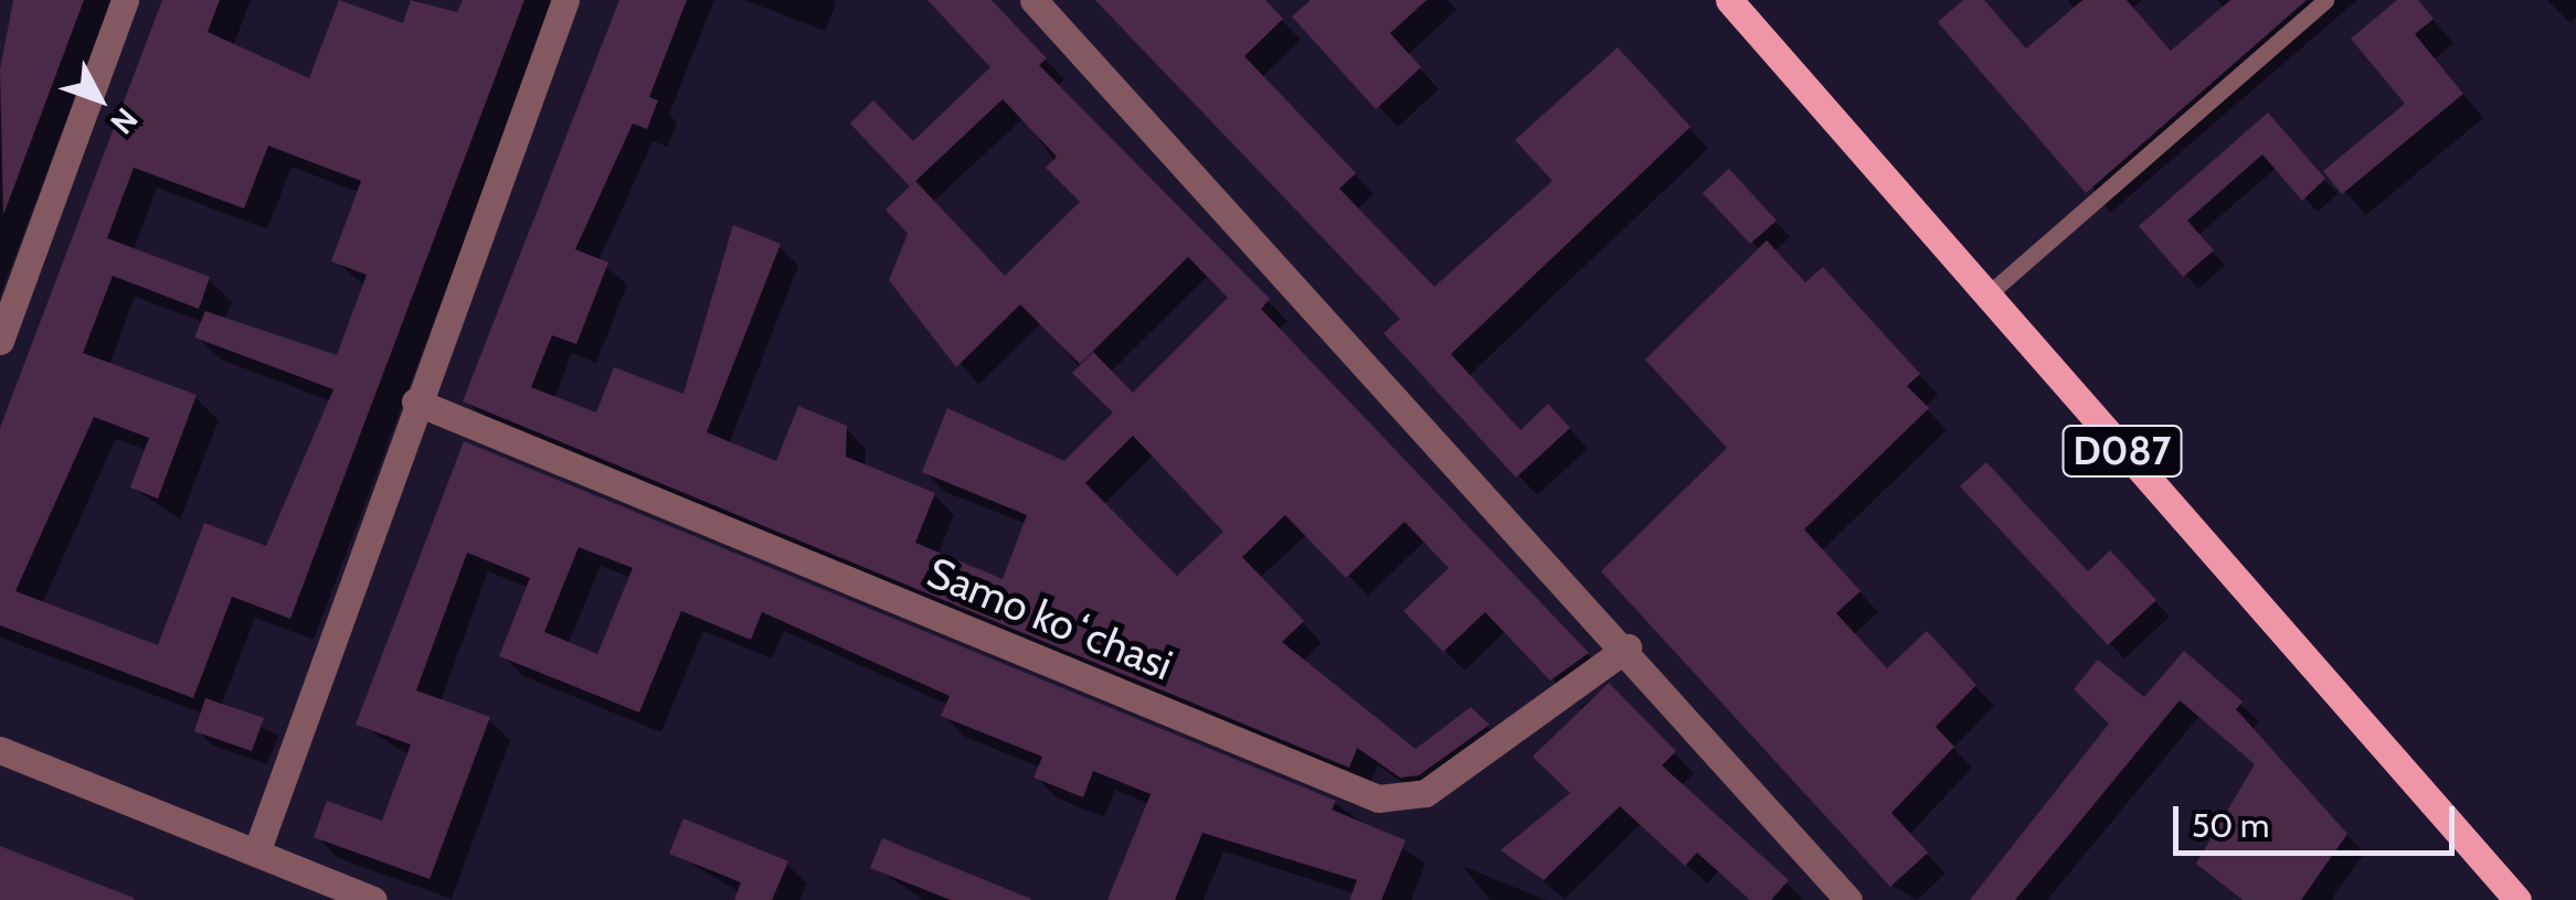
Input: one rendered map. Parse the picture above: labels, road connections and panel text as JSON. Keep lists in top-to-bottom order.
{
  "streets": {
    "main road": ["D087"],
    "street": ["Samo koʻchasi"]
  },
  "scale_bar": "50 m",
  "north": "bottom right"
}
